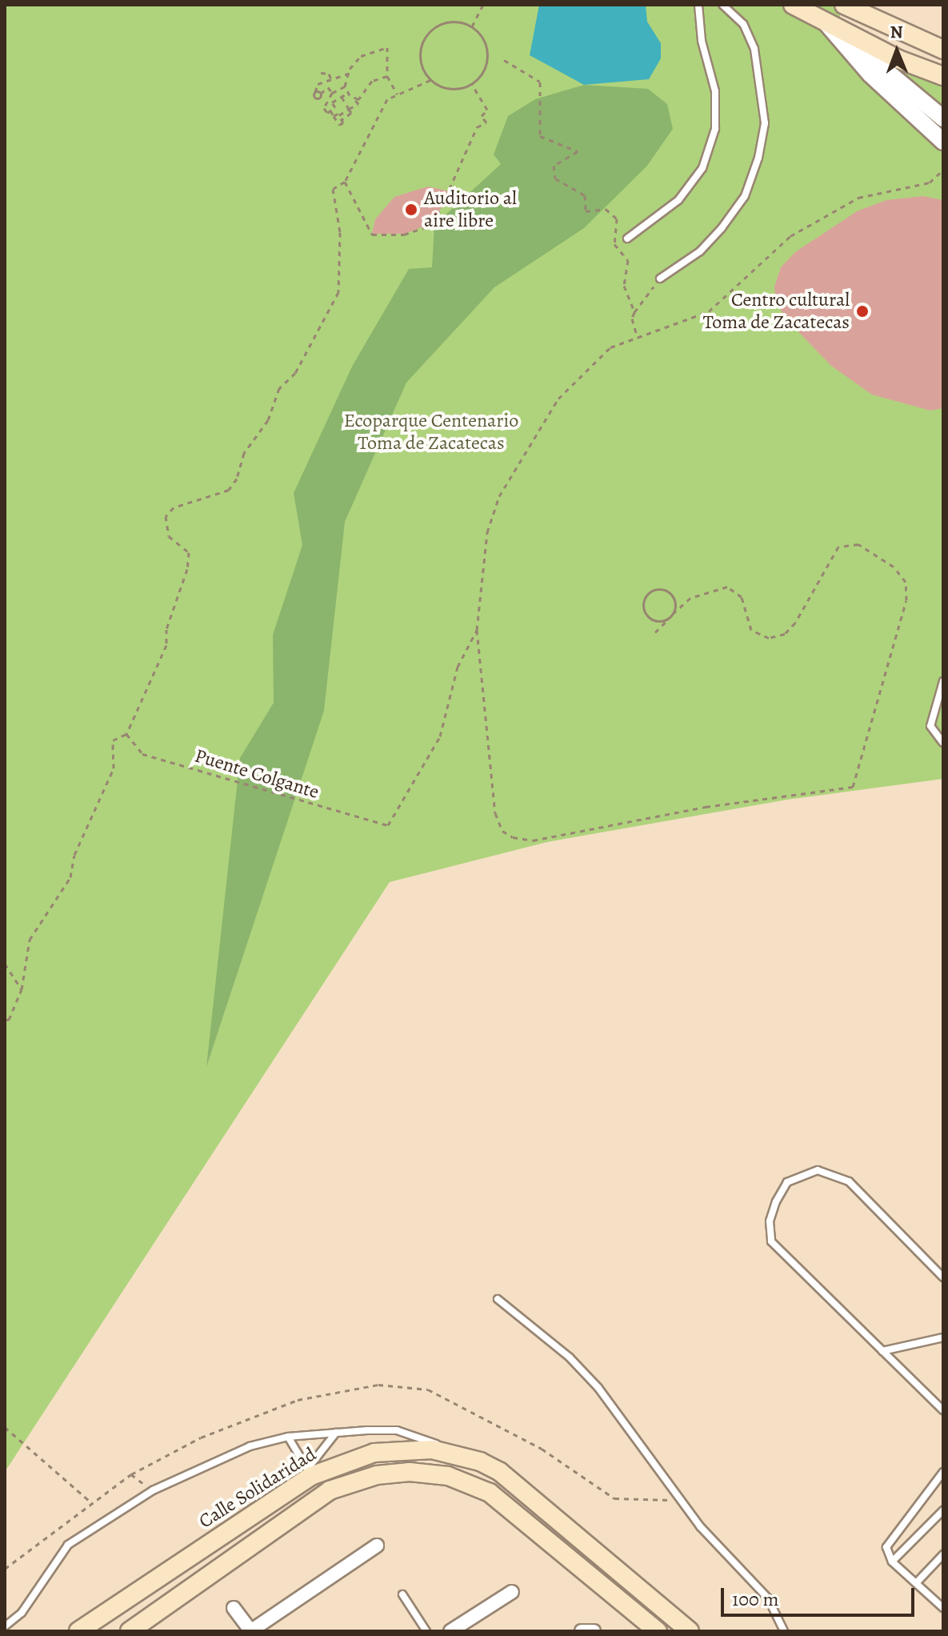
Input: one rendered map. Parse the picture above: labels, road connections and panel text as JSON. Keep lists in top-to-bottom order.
{
  "streets": {
    "main road": ["Calle Solidaridad"],
    "path": ["Puente Colgante"]
  },
  "parks": ["Ecoparque Centenario Toma de Zacatecas"],
  "places": ["Auditorio al aire libre", "Centro cultural Toma de Zacatecas"],
  "scale_bar": "100 m",
  "north": "top"
}
